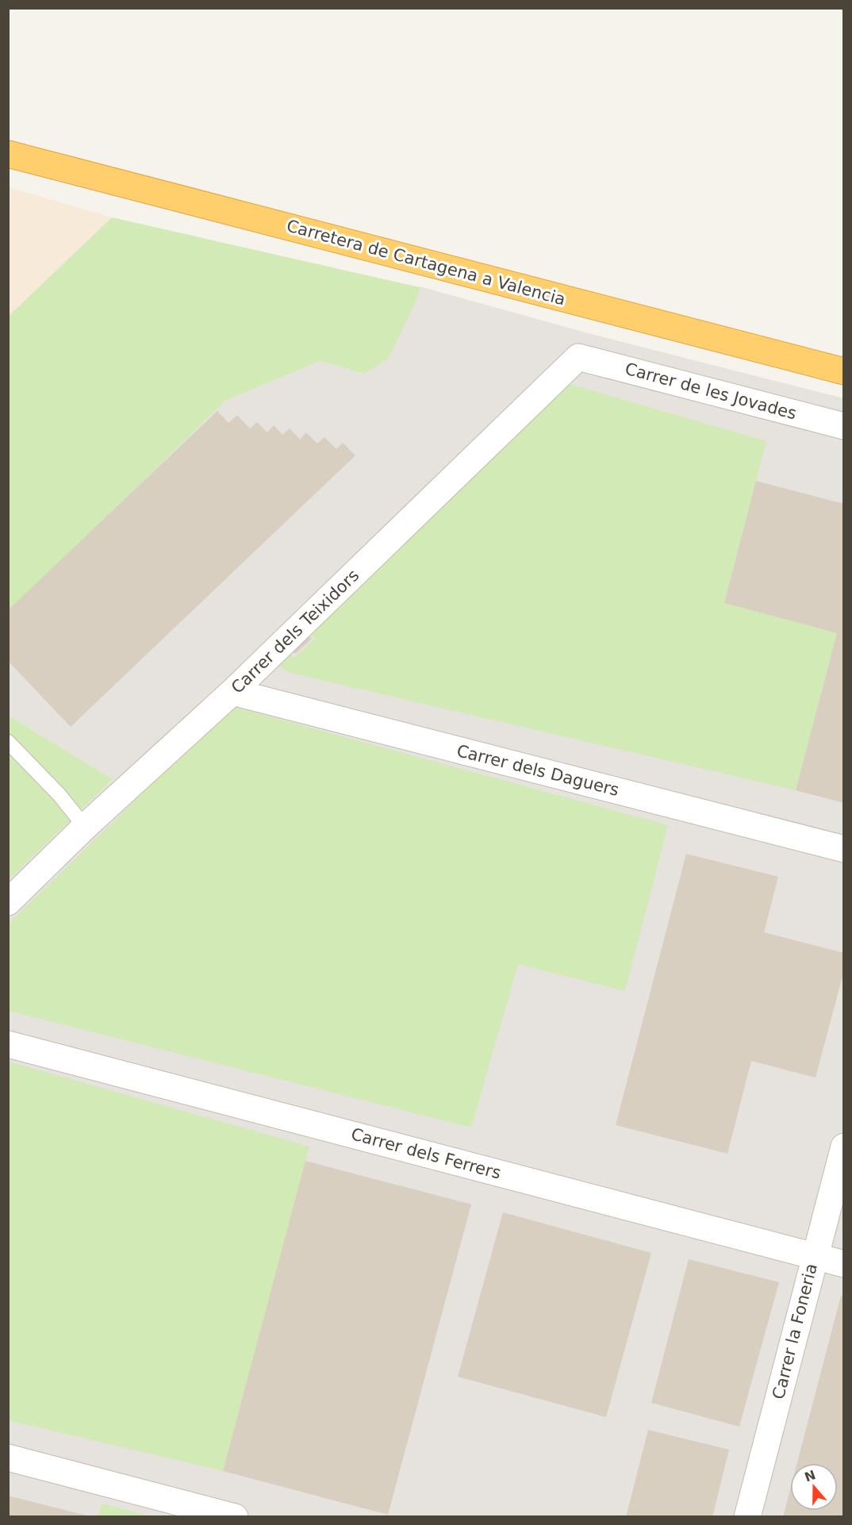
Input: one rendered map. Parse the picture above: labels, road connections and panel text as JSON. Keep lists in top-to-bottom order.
{
  "streets": {
    "highway": ["Carretera de Cartagena a Valencia"],
    "street": [
      "Carrer de les Jovades",
      "Carrer dels Teixidors",
      "Carrer dels Daguers",
      "Carrer dels Ferrers",
      "Carrer la Foneria"
    ]
  },
  "crossings": [
    ["Carrer de les Jovades", "Carrer dels Teixidors"],
    ["Carrer dels Teixidors", "Carrer dels Daguers"],
    ["Carrer dels Ferrers", "Carrer la Foneria"]
  ],
  "north": "top"
}
